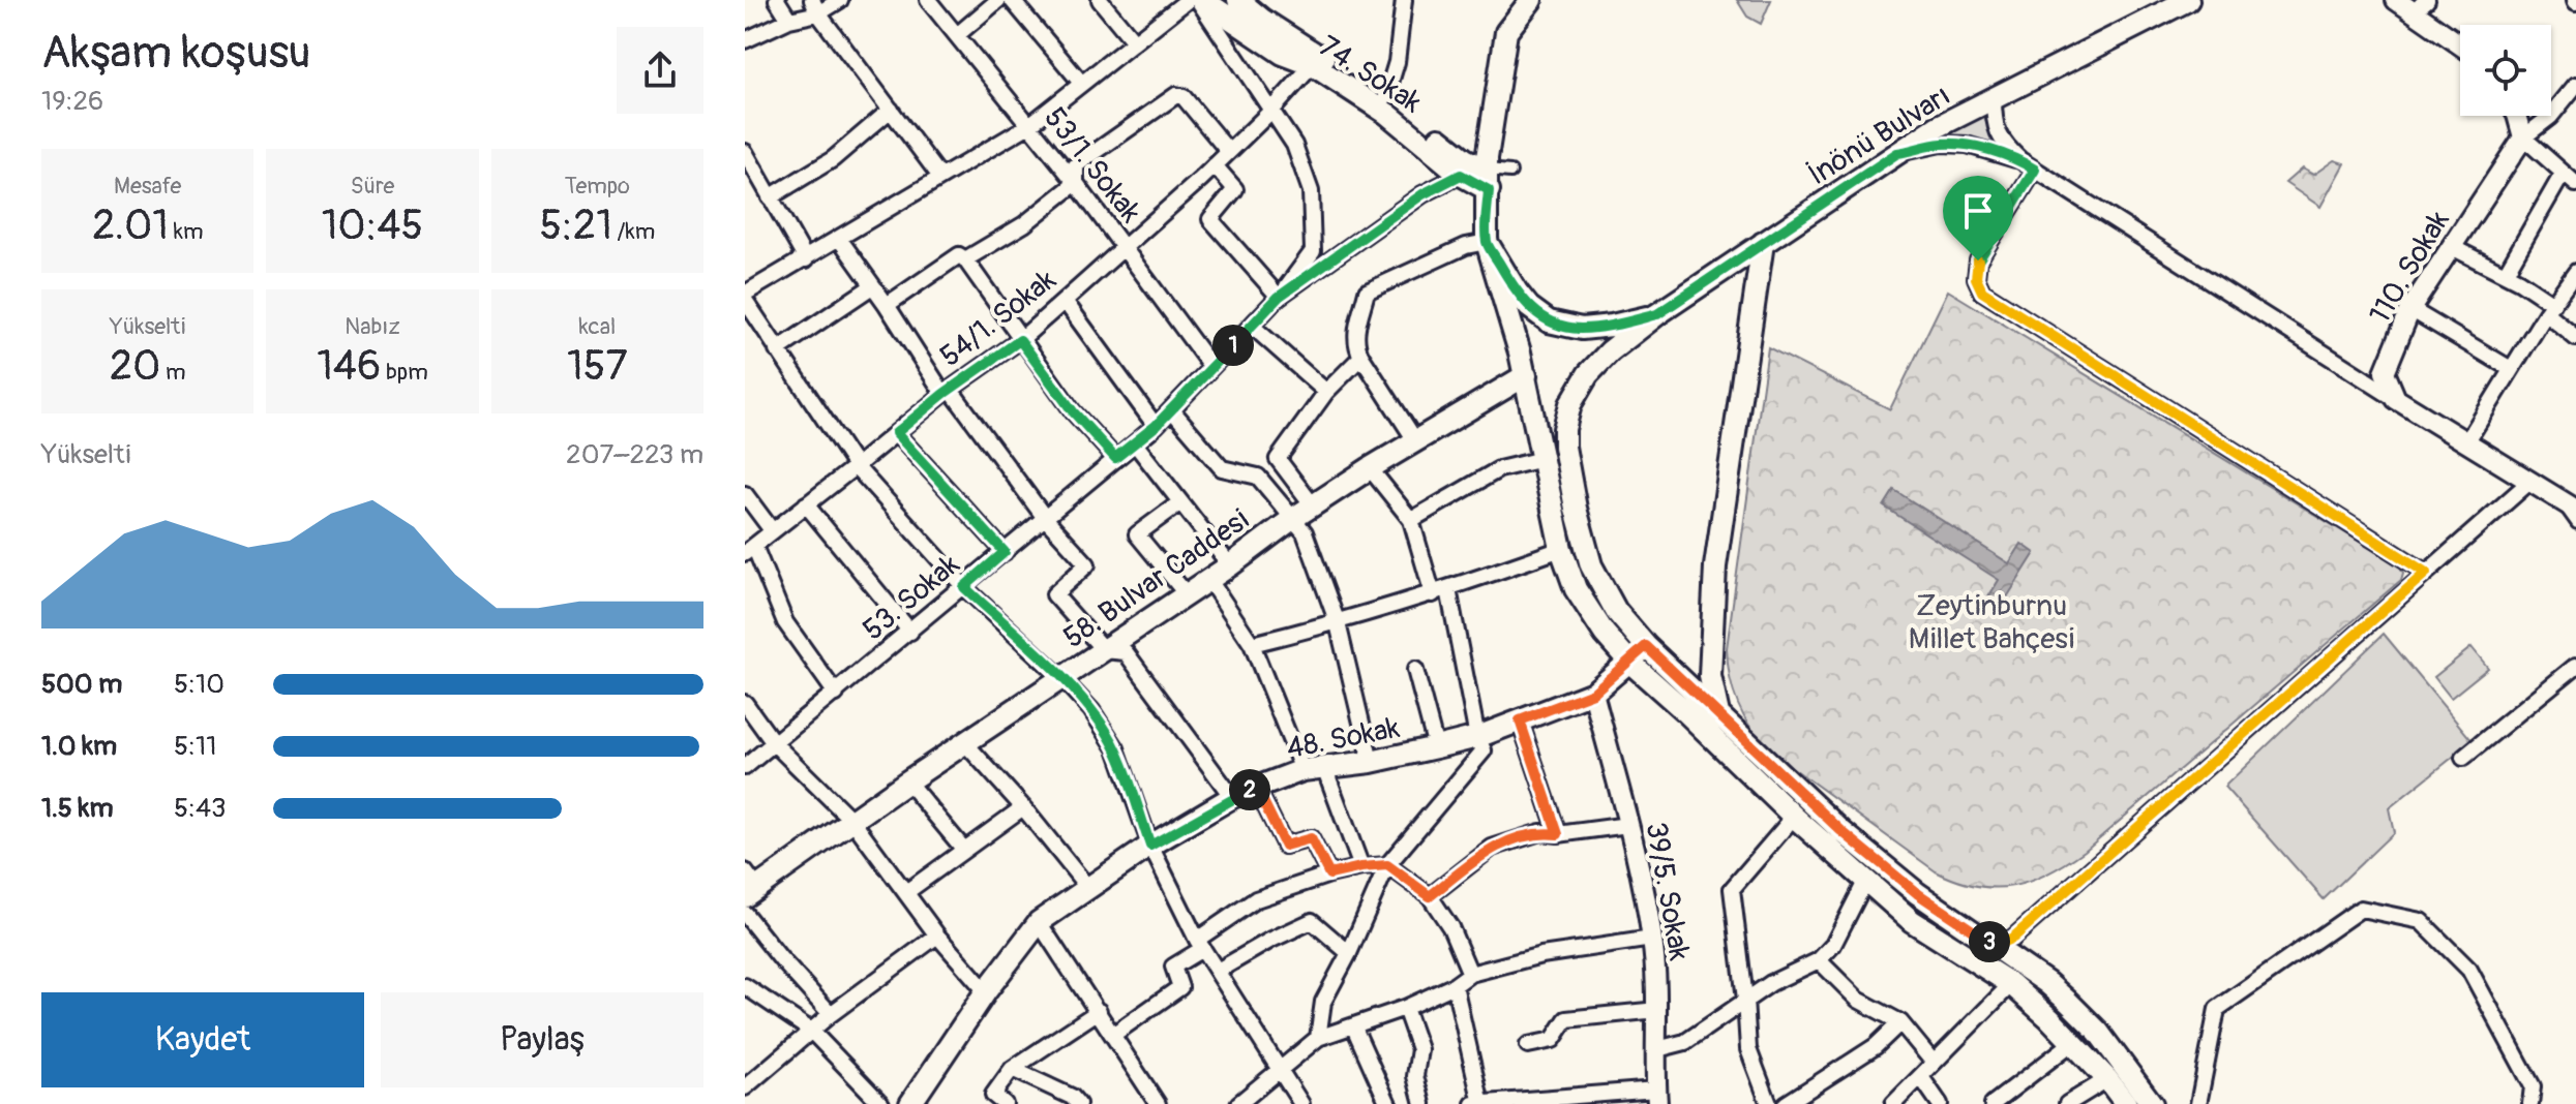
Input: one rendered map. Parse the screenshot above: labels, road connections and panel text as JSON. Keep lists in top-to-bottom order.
{
  "streets": {
    "main road": [
      "74. Sokak",
      "İnönü Bulvarı",
      "58. Bulvar Caddesi",
      "48. Sokak"
    ],
    "street": [
      "53/1. Sokak",
      "110. Sokak",
      "54/1. Sokak",
      "53. Sokak",
      "39/5. Sokak"
    ]
  },
  "crossings": [
    ["74. Sokak", "54/1. Sokak"],
    ["74. Sokak", "53. Sokak"],
    ["İnönü Bulvarı", "48. Sokak"],
    ["53/1. Sokak", "54/1. Sokak"],
    ["53/1. Sokak", "53. Sokak"],
    ["48. Sokak", "39/5. Sokak"]
  ],
  "parks": ["Zeytinburnu Millet Bahçesi"],
  "page": {
    "heading": ["Akşam koşusu", "19:26"],
    "stats": [
      ["Mesafe", "2.01 km"],
      ["Süre", "10:45"],
      ["Tempo", "5:21 /km"],
      ["Yükselti", "20 m"],
      ["Nabız", "146 bpm"],
      ["kcal", "157"]
    ],
    "pins": ["1", "2", "3"],
    "chart": ["Yükselti", "207–223 m"],
    "list": [
      {
        "name": "500 m",
        "note": "5:10"
      },
      {
        "name": "1.0 km",
        "note": "5:11"
      },
      {
        "name": "1.5 km",
        "note": "5:43"
      }
    ],
    "buttons": ["Kaydet", "Paylaş"]
  }
}
